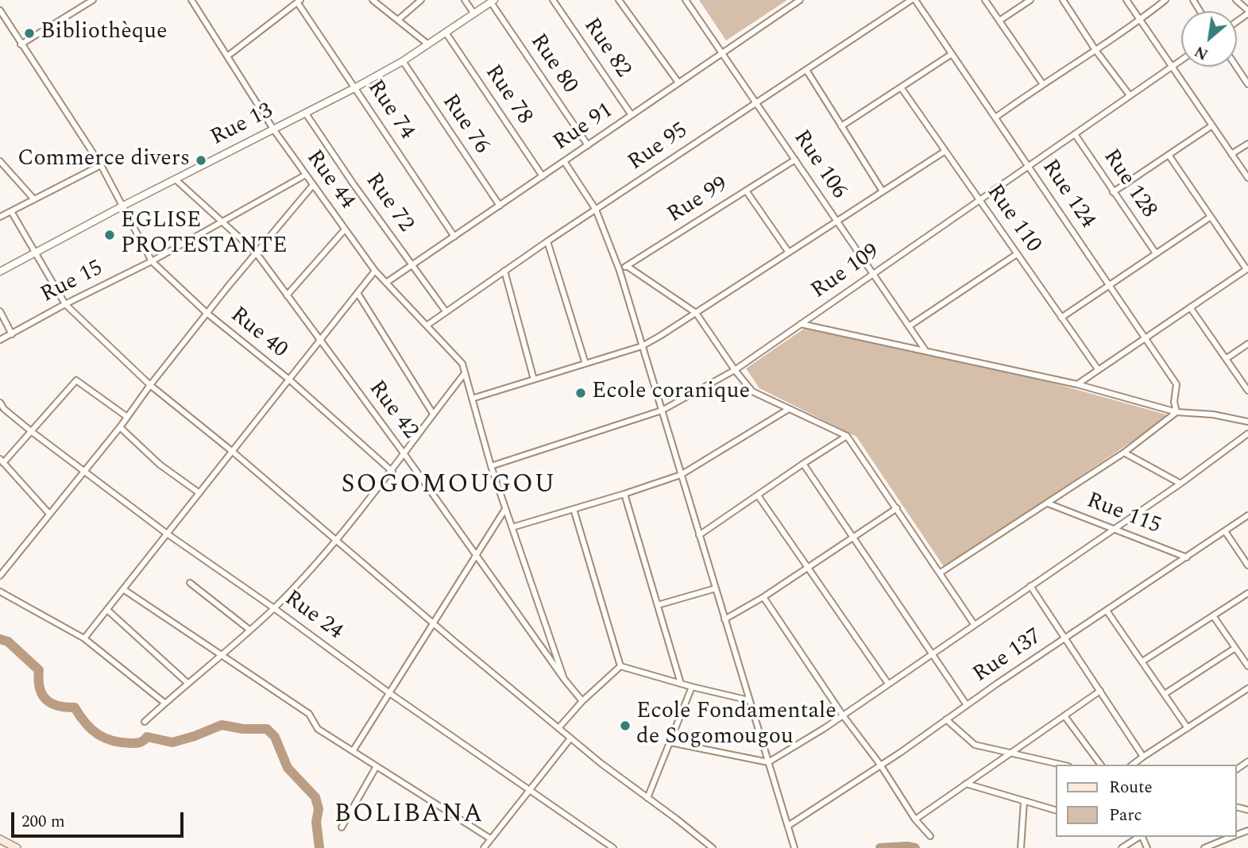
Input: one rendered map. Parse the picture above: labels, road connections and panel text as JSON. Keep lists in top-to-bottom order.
{
  "streets": {
    "street": [
      "Rue 82",
      "Rue 80",
      "Rue 78",
      "Rue 74",
      "Rue 76",
      "Rue 13",
      "Rue 91",
      "Rue 95",
      "Rue 106",
      "Rue 44",
      "Rue 128",
      "Rue 124",
      "Rue 99",
      "Rue 72",
      "Rue 110",
      "Rue 109",
      "Rue 15",
      "Rue 40",
      "Rue 42",
      "Rue 115",
      "Rue 24",
      "Rue 137"
    ]
  },
  "crossings": [
    ["Rue 82", "Rue 91"],
    ["Rue 80", "Rue 13"],
    ["Rue 80", "Rue 91"],
    ["Rue 78", "Rue 13"],
    ["Rue 78", "Rue 91"],
    ["Rue 74", "Rue 13"],
    ["Rue 74", "Rue 91"],
    ["Rue 76", "Rue 13"],
    ["Rue 76", "Rue 91"],
    ["Rue 13", "Rue 44"],
    ["Rue 13", "Rue 72"],
    ["Rue 13", "Rue 40"],
    ["Rue 13", "Rue 42"],
    ["Rue 91", "Rue 106"],
    ["Rue 91", "Rue 44"],
    ["Rue 91", "Rue 72"],
    ["Rue 95", "Rue 106"],
    ["Rue 95", "Rue 44"],
    ["Rue 95", "Rue 124"],
    ["Rue 95", "Rue 72"],
    ["Rue 106", "Rue 99"],
    ["Rue 106", "Rue 109"],
    ["Rue 44", "Rue 15"],
    ["Rue 44", "Rue 42"],
    ["Rue 128", "Rue 109"],
    ["Rue 124", "Rue 109"],
    ["Rue 110", "Rue 109"],
    ["Rue 109", "Rue 42"],
    ["Rue 15", "Rue 40"],
    ["Rue 15", "Rue 42"],
    ["Rue 115", "Rue 137"]
  ],
  "districts": ["SOGOMOUGOU", "BOLIBANA"],
  "places": [
    "Bibliothèque",
    "Commerce divers",
    "EGLISE PROTESTANTE",
    "Ecole coranique",
    "Ecole Fondamentale de Sogomougou"
  ],
  "legend": ["Route", "Parc"],
  "scale_bar": "200 m",
  "north": "bottom left"
}
